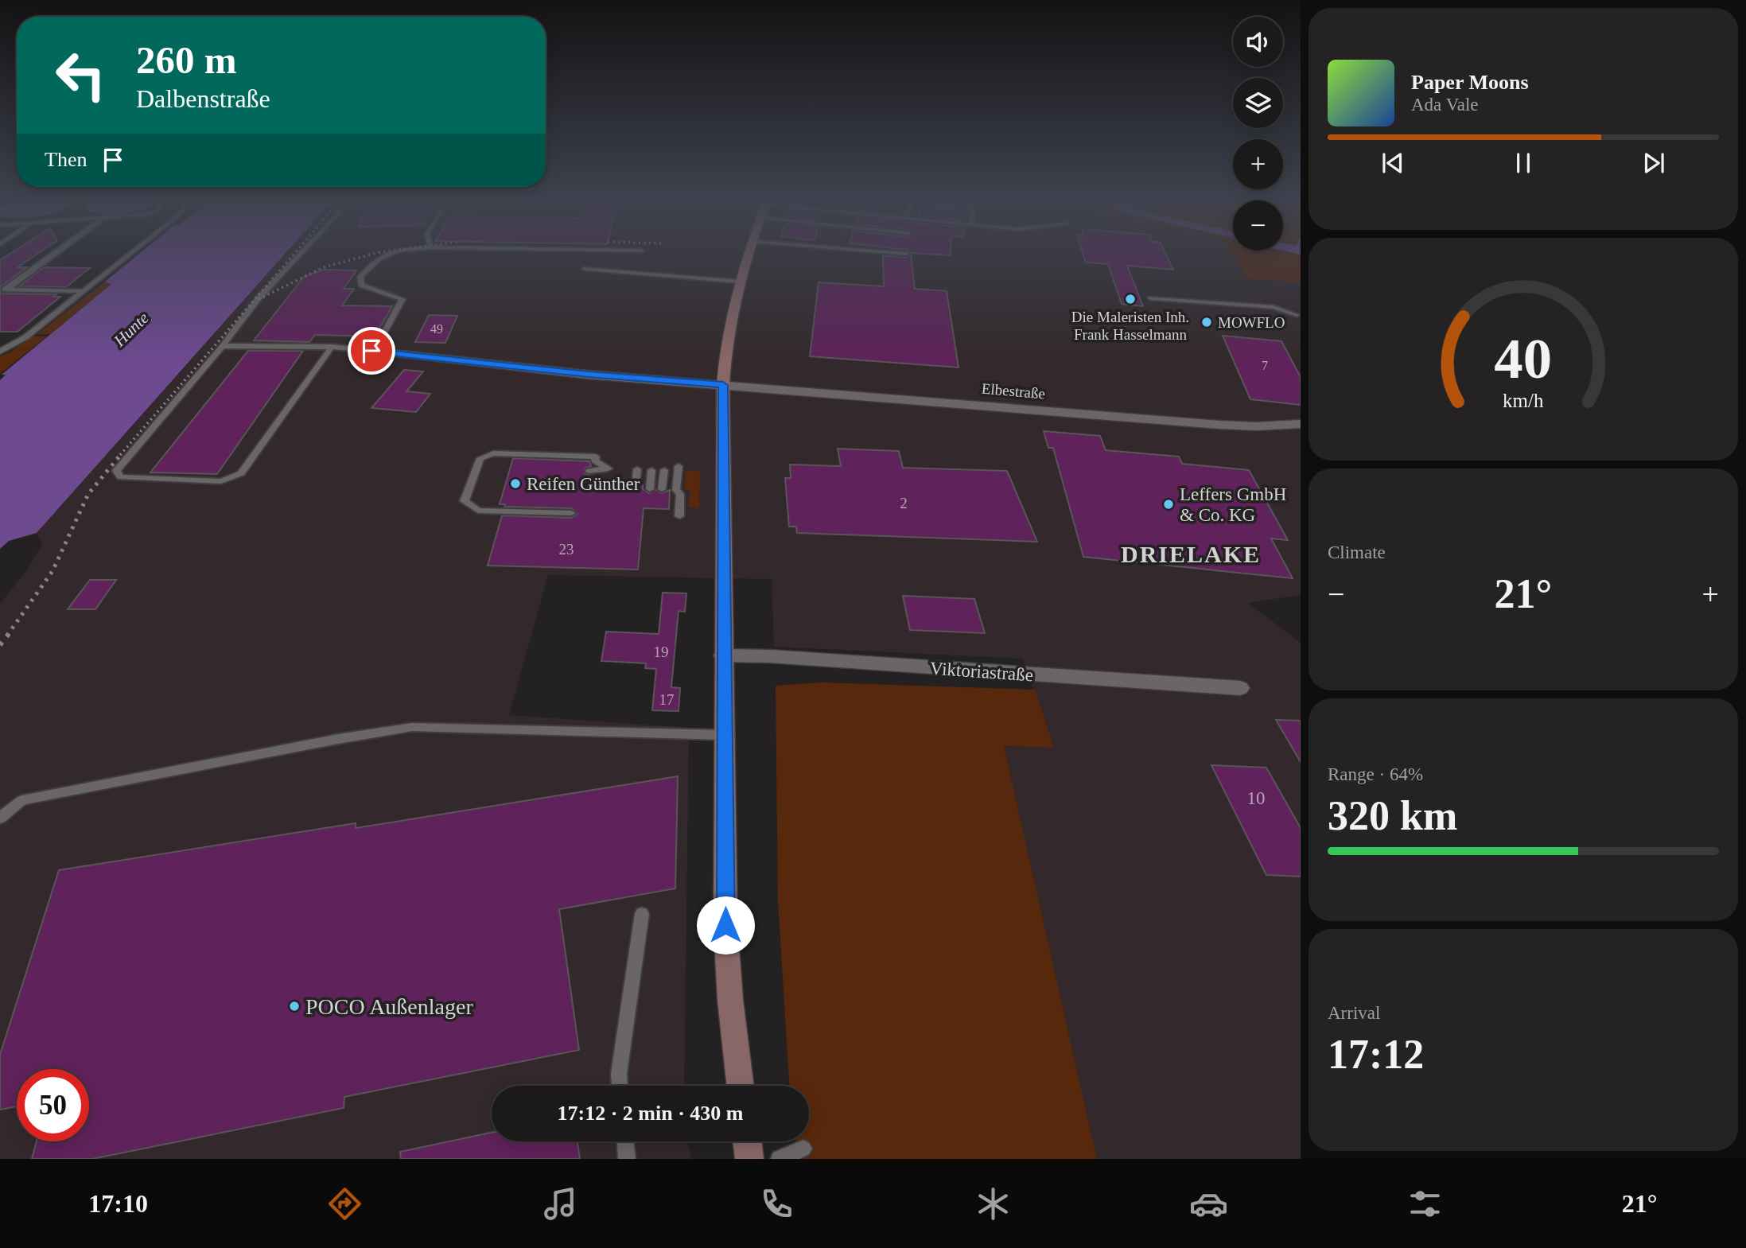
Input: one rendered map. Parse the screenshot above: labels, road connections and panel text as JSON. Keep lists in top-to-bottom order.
{
  "streets": {
    "street": ["Elbestraße", "Viktoriastraße"]
  },
  "districts": ["DRIELAKE"],
  "water": ["Hunte"],
  "places": [
    "Die Maleristen Inh. Frank Hasselmann",
    "MOWFLO",
    "Reifen Günther",
    "Leffers GmbH & Co. KG",
    "POCO Außenlager"
  ],
  "house_numbers": [
    "49",
    "7",
    "2",
    "23",
    "19",
    "17",
    "10"
  ],
  "page": {
    "map_buttons": ["+", "−"],
    "turn": ["260 m", "Dalbenstraße"],
    "song": ["Paper Moons", "Ada Vale"],
    "then": "Then",
    "tile": [
      "Climate",
      ["Range · 64%", "320 km"],
      ["Arrival", "17:12"]
    ],
    "heat": ["−", "21°", "+"],
    "limit": "50",
    "trip": "17:12 · 2 min · 430 m",
    "tabs": ["17:10", "21°"],
    "gauge": ["40", "km/h"]
  }
}
